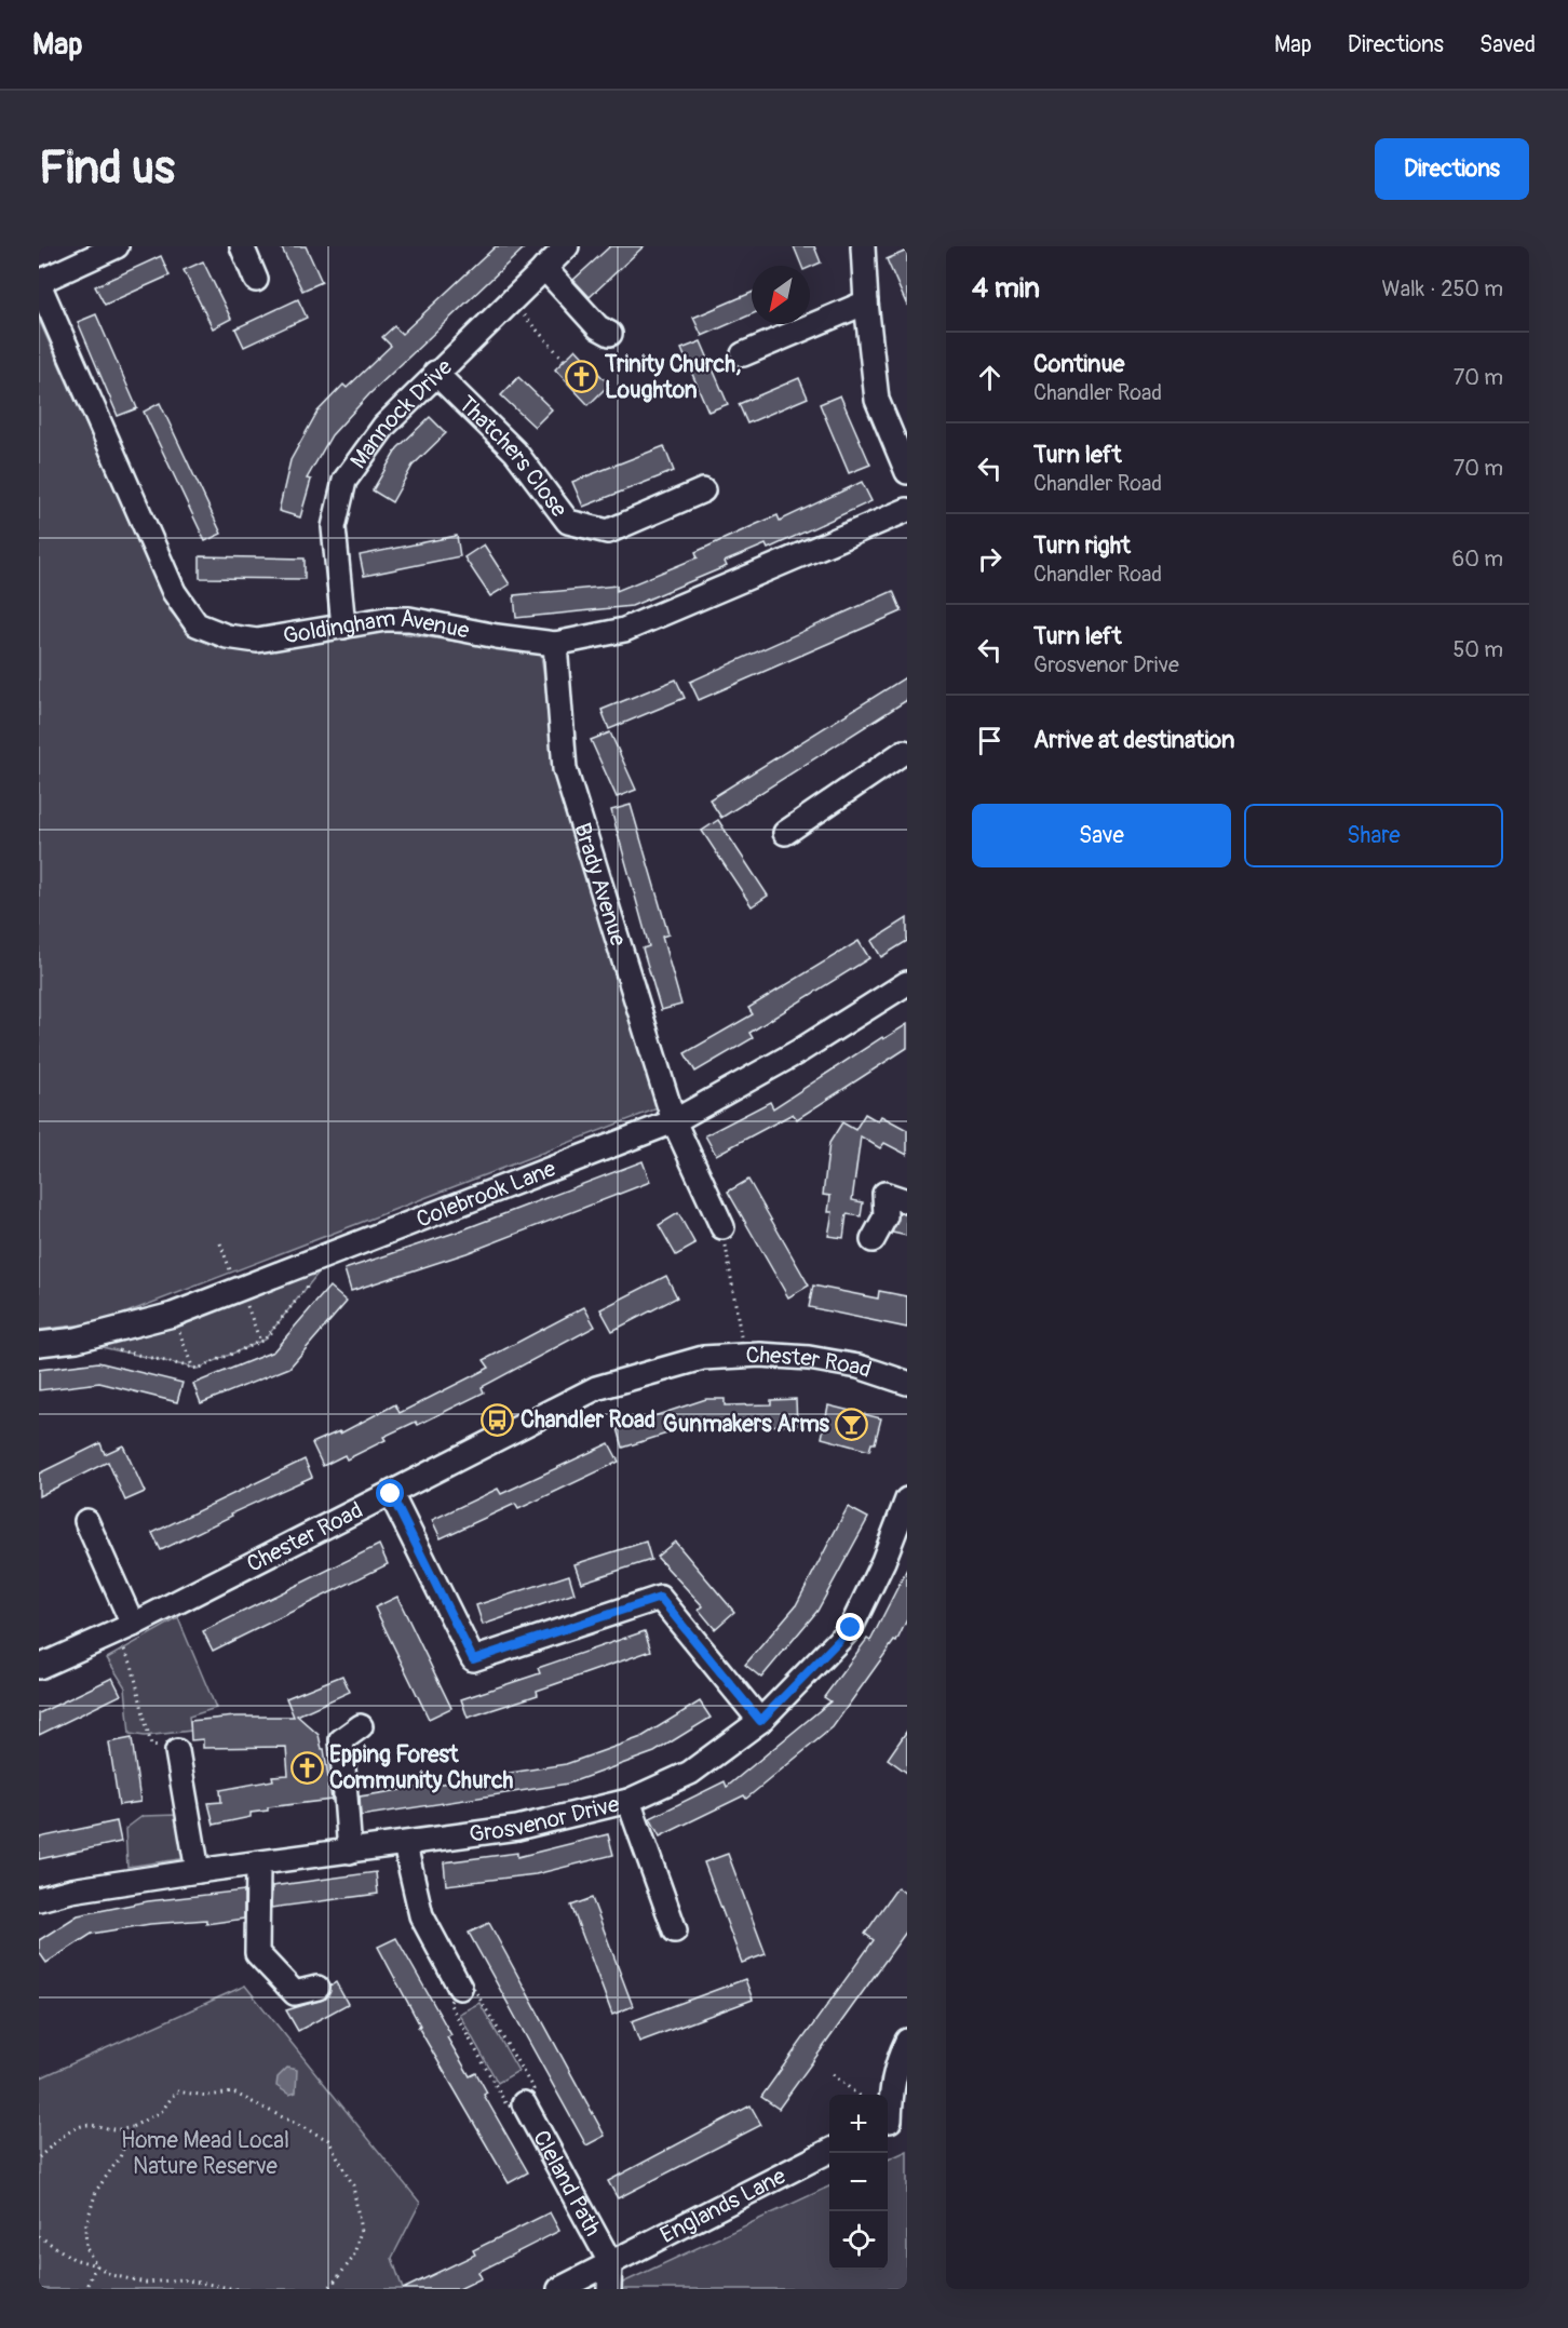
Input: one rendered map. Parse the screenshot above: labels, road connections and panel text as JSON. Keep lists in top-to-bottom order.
{
  "streets": {
    "street": [
      "Mannock Drive",
      "Thatchers Close",
      "Goldingham Avenue",
      "Brady Avenue",
      "Colebrook Lane",
      "Chester Road",
      "Grosvenor Drive",
      "Cleland Path",
      "Englands Lane"
    ]
  },
  "crossings": [
    ["Mannock Drive", "Thatchers Close"],
    ["Mannock Drive", "Goldingham Avenue"],
    ["Goldingham Avenue", "Brady Avenue"],
    ["Brady Avenue", "Colebrook Lane"],
    ["Cleland Path", "Englands Lane"]
  ],
  "parks": ["Home Mead Local Nature Reserve"],
  "places": {
    "church": ["Trinity Church, Loughton", "Epping Forest Community Church"],
    "bus stop": ["Chandler Road"],
    "bar": ["Gunmakers Arms"]
  },
  "north": "bottom left",
  "page": {
    "header": "Map",
    "nav": ["Map", "Directions", "Saved"],
    "buttons": [
      "Directions",
      ["Save", "Share"]
    ],
    "title": "Find us",
    "heading": ["4 min", "Walk · 250 m"],
    "list": [
      ["Continue", "Chandler Road", "70 m"],
      ["Turn left", "Chandler Road", "70 m"],
      ["Turn right", "Chandler Road", "60 m"],
      ["Turn left", "Grosvenor Drive", "50 m"],
      "Arrive at destination"
    ],
    "map_buttons": ["+", "−"]
  }
}
